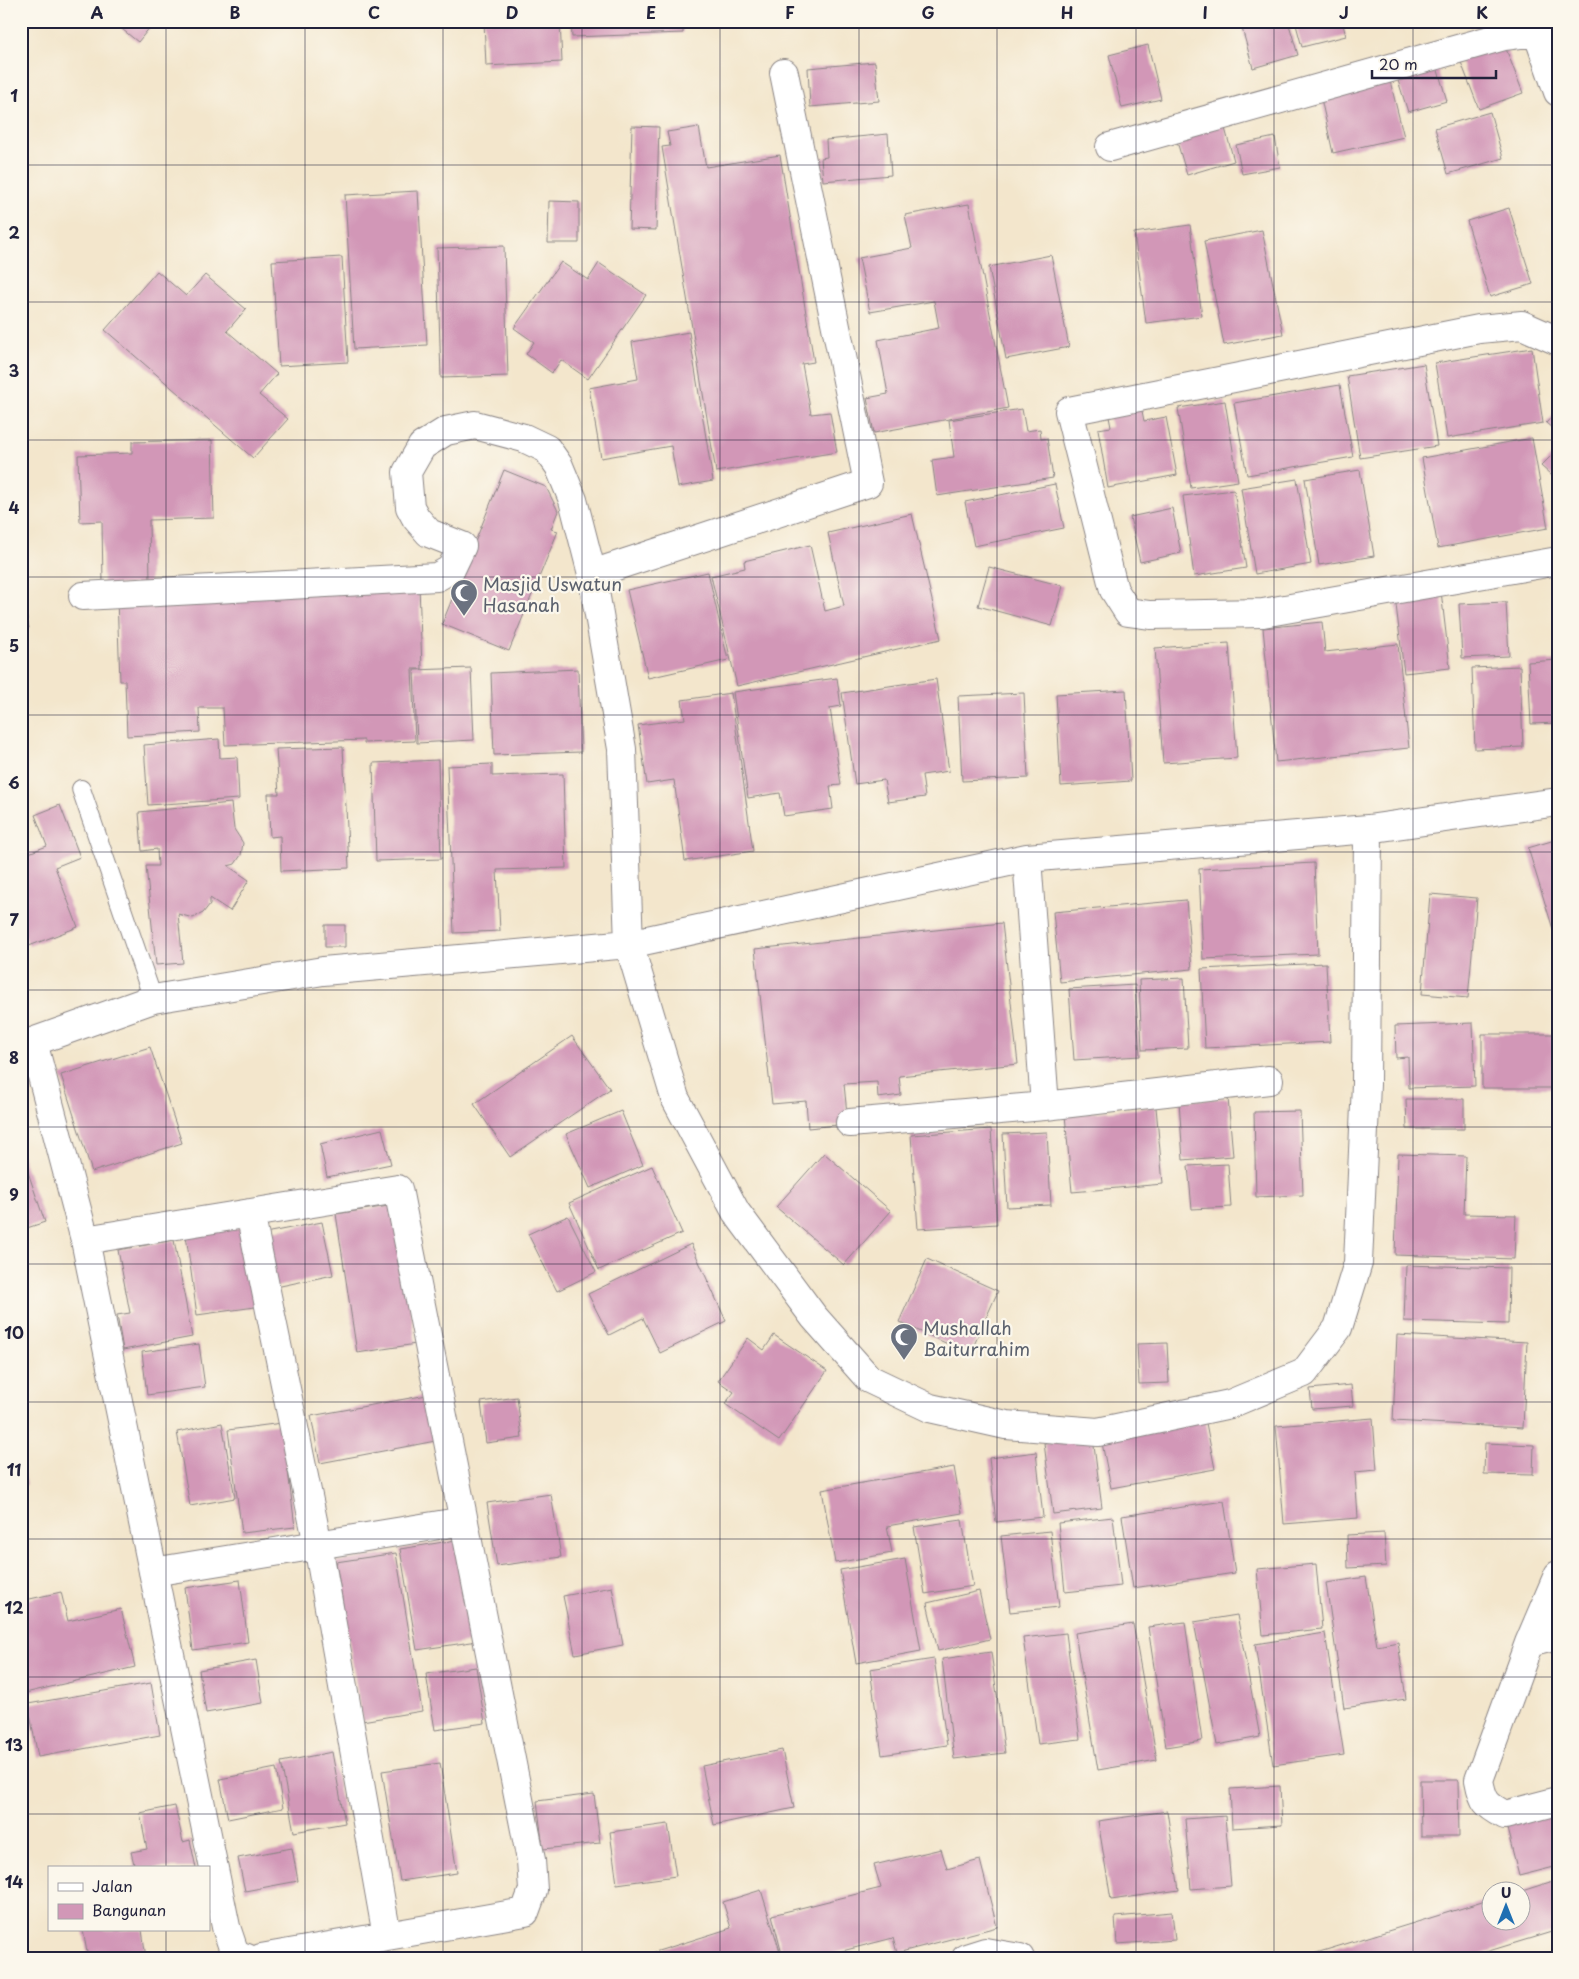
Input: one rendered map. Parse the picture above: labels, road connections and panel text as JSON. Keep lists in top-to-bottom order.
{
  "places": {
    "mosque": ["Masjid Uswatun Hasanah", "Mushallah Baiturrahim"]
  },
  "legend": ["Jalan", "Bangunan"],
  "scale_bar": "20 m",
  "north": "top",
  "grid": {
    "columns": [
      "A",
      "B",
      "C",
      "D",
      "E",
      "F",
      "G",
      "H",
      "I",
      "J",
      "K"
    ],
    "rows": [
      "1",
      "2",
      "3",
      "4",
      "5",
      "6",
      "7",
      "8",
      "9",
      "10",
      "11",
      "12",
      "13",
      "14"
    ]
  }
}
